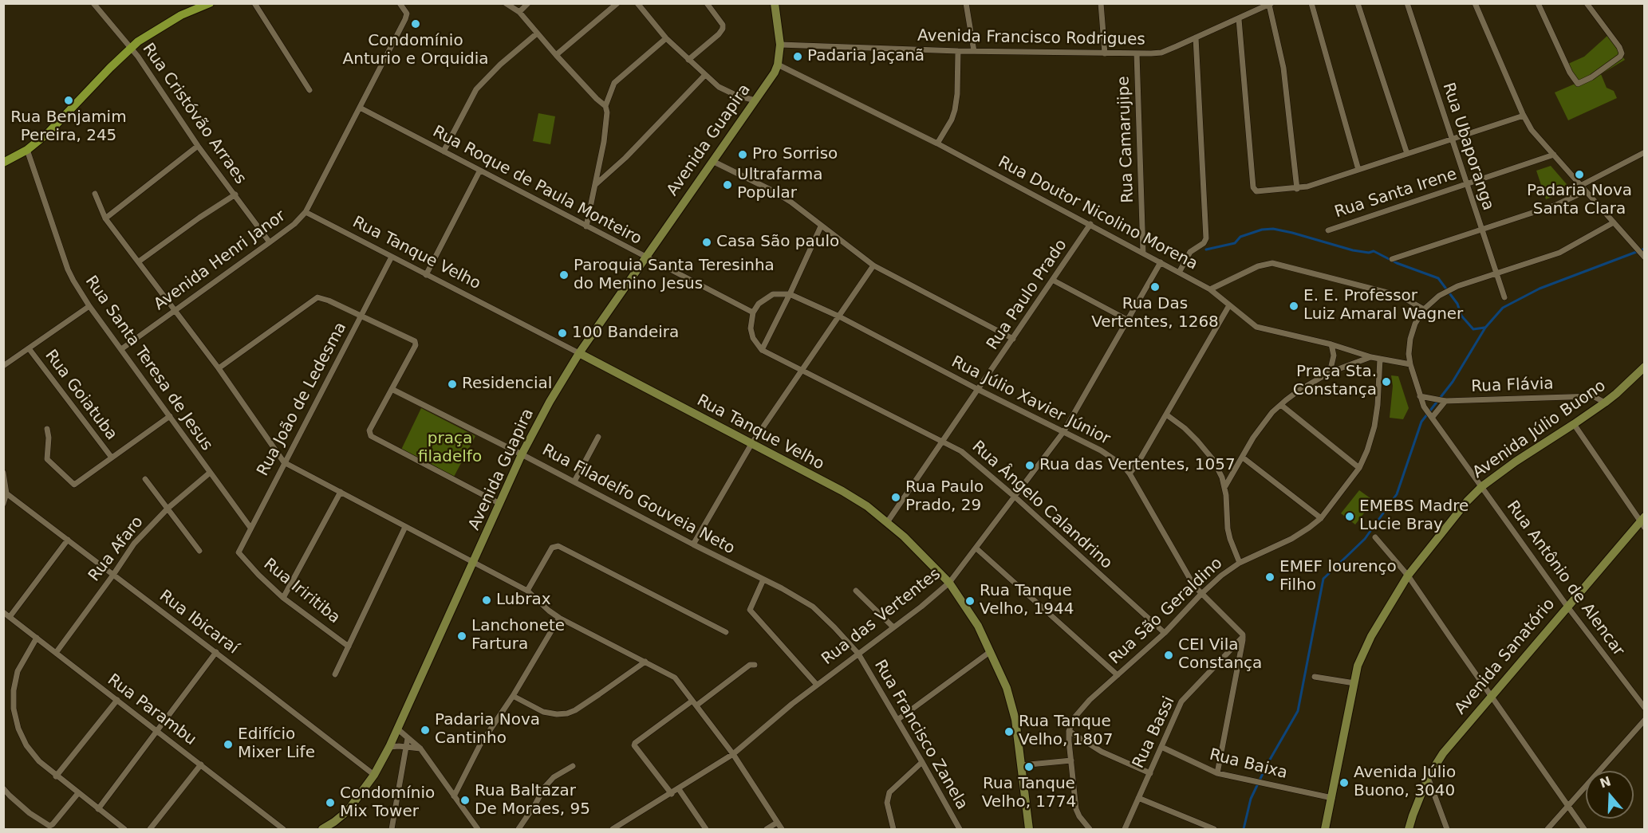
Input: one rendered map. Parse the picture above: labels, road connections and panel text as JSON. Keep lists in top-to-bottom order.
{
  "streets": {
    "street": [
      "Avenida Francisco Rodrigues",
      "Rua Cristóvão Arraes",
      "Rua Camarujipe",
      "Avenida Guapira",
      "Rua Ubaporanga",
      "Rua Roque de Paula Monteiro",
      "Rua Santa Irene",
      "Rua Doutor Nicolino Morena",
      "Rua Tanque Velho",
      "Avenida Henri Janor",
      "Rua Paulo Prado",
      "Rua Santa Teresa de Jesus",
      "Rua Flávia",
      "Rua Goiatuba",
      "Rua João de Ledesma",
      "Rua Júlio Xavier Júnior",
      "Avenida Júlio Buono",
      "Rua Filadelfo Gouveia Neto",
      "Rua Ângelo Calandrino",
      "Rua Afaro",
      "Rua Antônio de Alencar",
      "Rua Iriritiba",
      "Rua São Geraldino",
      "Rua das Vertentes",
      "Rua Ibicaraí",
      "Avenida Sanatório",
      "Rua Parambu",
      "Rua Bassi",
      "Rua Francisco Zanela",
      "Rua Baixa"
    ]
  },
  "crossings": [
    ["Avenida Francisco Rodrigues", "Rua Camarujipe"],
    ["Avenida Francisco Rodrigues", "Avenida Guapira"],
    ["Rua Cristóvão Arraes", "Avenida Henri Janor"],
    ["Rua Camarujipe", "Rua Doutor Nicolino Morena"],
    ["Avenida Guapira", "Rua Roque de Paula Monteiro"],
    ["Avenida Guapira", "Rua Doutor Nicolino Morena"],
    ["Avenida Guapira", "Rua Tanque Velho"],
    ["Avenida Guapira", "Rua Filadelfo Gouveia Neto"],
    ["Avenida Guapira", "Rua Ibicaraí"],
    ["Rua Ubaporanga", "Rua Santa Irene"],
    ["Rua Roque de Paula Monteiro", "Avenida Henri Janor"],
    ["Rua Doutor Nicolino Morena", "Rua Paulo Prado"],
    ["Rua Doutor Nicolino Morena", "Rua Antônio de Alencar"],
    ["Rua Doutor Nicolino Morena", "Rua São Geraldino"],
    ["Rua Doutor Nicolino Morena", "Rua das Vertentes"],
    ["Rua Tanque Velho", "Avenida Henri Janor"],
    ["Rua Tanque Velho", "Rua Paulo Prado"],
    ["Rua Tanque Velho", "Rua João de Ledesma"],
    ["Rua Tanque Velho", "Rua das Vertentes"],
    ["Avenida Henri Janor", "Rua Santa Teresa de Jesus"],
    ["Rua Paulo Prado", "Rua Júlio Xavier Júnior"],
    ["Rua Paulo Prado", "Rua Ângelo Calandrino"],
    ["Rua Santa Teresa de Jesus", "Rua João de Ledesma"],
    ["Rua Santa Teresa de Jesus", "Rua Afaro"],
    ["Rua Flávia", "Avenida Júlio Buono"],
    ["Rua Flávia", "Rua Antônio de Alencar"],
    ["Rua João de Ledesma", "Rua Iriritiba"],
    ["Rua Júlio Xavier Júnior", "Rua São Geraldino"],
    ["Rua Júlio Xavier Júnior", "Rua das Vertentes"],
    ["Rua Júlio Xavier Júnior", "Rua Bassi"],
    ["Avenida Júlio Buono", "Rua Antônio de Alencar"],
    ["Avenida Júlio Buono", "Rua Baixa"],
    ["Rua Filadelfo Gouveia Neto", "Rua das Vertentes"],
    ["Rua Filadelfo Gouveia Neto", "Rua Francisco Zanela"],
    ["Rua Ângelo Calandrino", "Rua São Geraldino"],
    ["Rua Ângelo Calandrino", "Rua das Vertentes"],
    ["Rua Afaro", "Rua Ibicaraí"],
    ["Rua Afaro", "Rua Parambu"],
    ["Rua Antônio de Alencar", "Avenida Sanatório"],
    ["Rua das Vertentes", "Rua Francisco Zanela"],
    ["Rua Bassi", "Rua Baixa"]
  ],
  "parks": ["praça filadelfo"],
  "places": [
    "Condomínio Anturio e Orquidia",
    "Padaria Jaçanã",
    "Rua Benjamim Pereira, 245",
    "Pro Sorriso",
    "Padaria Nova Santa Clara",
    "Ultrafarma Popular",
    "Casa São paulo",
    "Paroquia Santa Teresinha do Menino Jesus",
    "Rua Das Vertentes, 1268",
    "E. E. Professor Luiz Amaral Wagner",
    "100 Bandeira",
    "Praça Sta. Constança",
    "Residencial",
    "Rua das Vertentes, 1057",
    "Rua Paulo Prado, 29",
    "EMEBS Madre Lucie Bray",
    "EMEF lourenço Filho",
    "Lubrax",
    "Rua Tanque Velho, 1944",
    "Lanchonete Fartura",
    "CEI Vila Constança",
    "Padaria Nova Cantinho",
    "Rua Tanque Velho, 1807",
    "Edifício Mixer Life",
    "Rua Tanque Velho, 1774",
    "Avenida Júlio Buono, 3040",
    "Rua Baltazar De Moraes, 95",
    "Condomínio Mix Tower"
  ],
  "north": "top"
}
